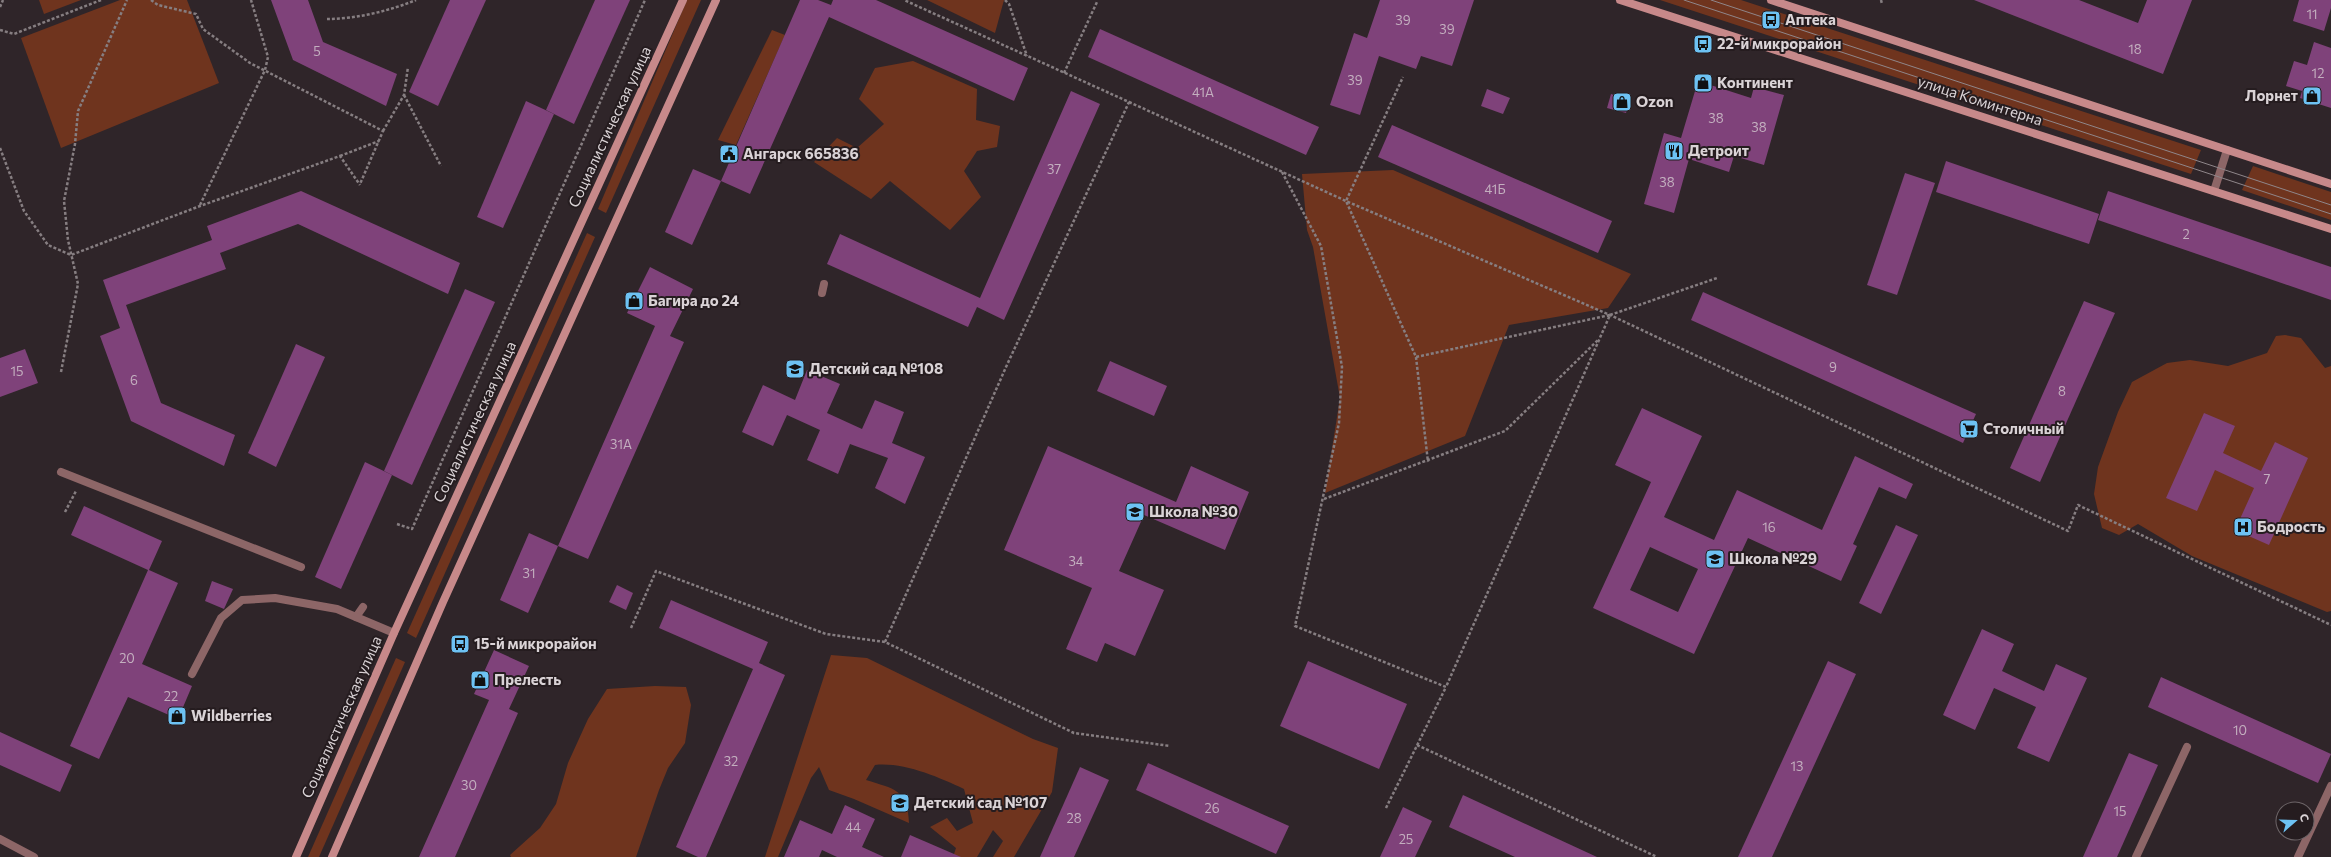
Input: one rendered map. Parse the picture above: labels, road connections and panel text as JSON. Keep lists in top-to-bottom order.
{
  "streets": {
    "street": ["улица Коминтерна", "Социалистическая улица"]
  },
  "places": {
    "bus stop": ["Аптека", "22-й микрорайон", "15-й микрорайон"],
    "shop": [
      "Континент",
      "Лорнет",
      "Ozon",
      "Багира до 24",
      "Прелесть",
      "Wildberries"
    ],
    "restaurant": ["Детроит"],
    "public building": ["Ангарск 665836"],
    "school or university": [
      "Детский сад №108",
      "Школа №30",
      "Школа №29",
      "Детский сад №107"
    ],
    "supermarket": ["Столичный"],
    "hospital": ["Бодрость"]
  },
  "house_numbers": [
    "11",
    "39",
    "39",
    "18",
    "5",
    "12",
    "39",
    "41А",
    "38",
    "38",
    "37",
    "38",
    "41Б",
    "2",
    "9",
    "15",
    "6",
    "8",
    "31А",
    "7",
    "16",
    "34",
    "31",
    "20",
    "22",
    "10",
    "32",
    "13",
    "30",
    "26",
    "15",
    "28",
    "44",
    "25"
  ],
  "north": "right"
}
